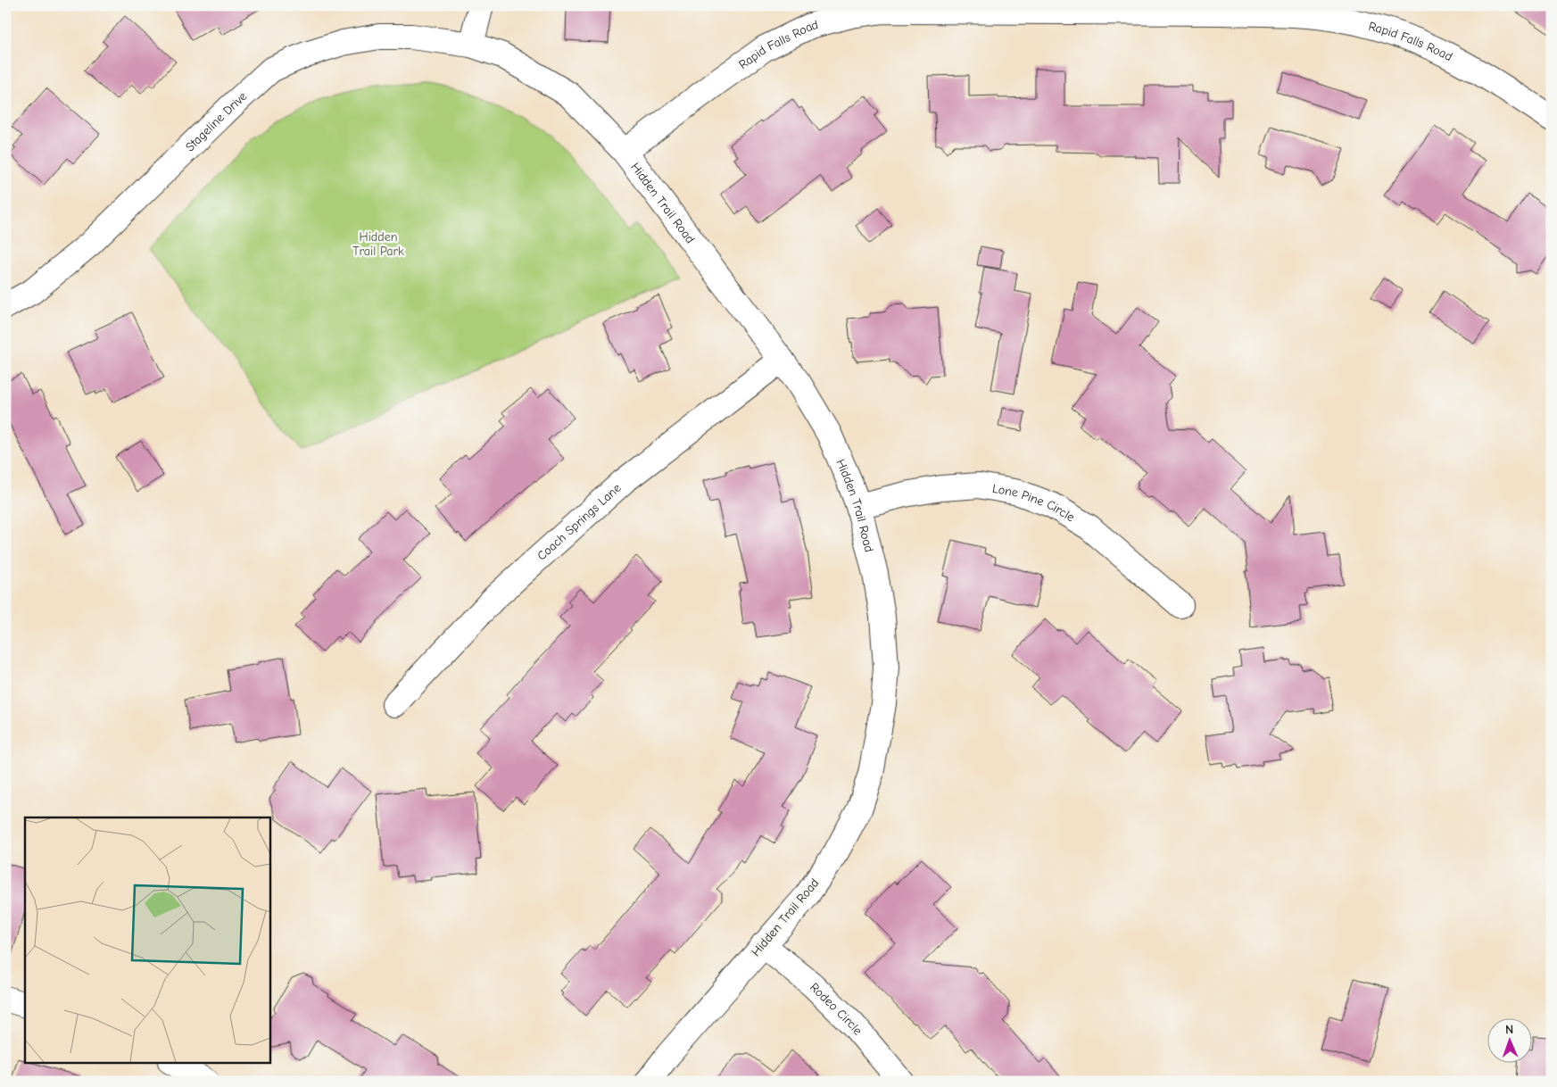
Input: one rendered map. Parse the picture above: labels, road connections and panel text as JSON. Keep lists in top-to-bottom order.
{
  "streets": {
    "street": [
      "Rapid Falls Road",
      "Stageline Drive",
      "Hidden Trail Road",
      "Lone Pine Circle",
      "Coach Springs Lane",
      "Rodeo Circle"
    ]
  },
  "crossings": [
    ["Rapid Falls Road", "Hidden Trail Road"],
    ["Stageline Drive", "Hidden Trail Road"],
    ["Hidden Trail Road", "Lone Pine Circle"],
    ["Hidden Trail Road", "Coach Springs Lane"],
    ["Hidden Trail Road", "Rodeo Circle"]
  ],
  "parks": ["Hidden Trail Park"],
  "north": "top"
}
